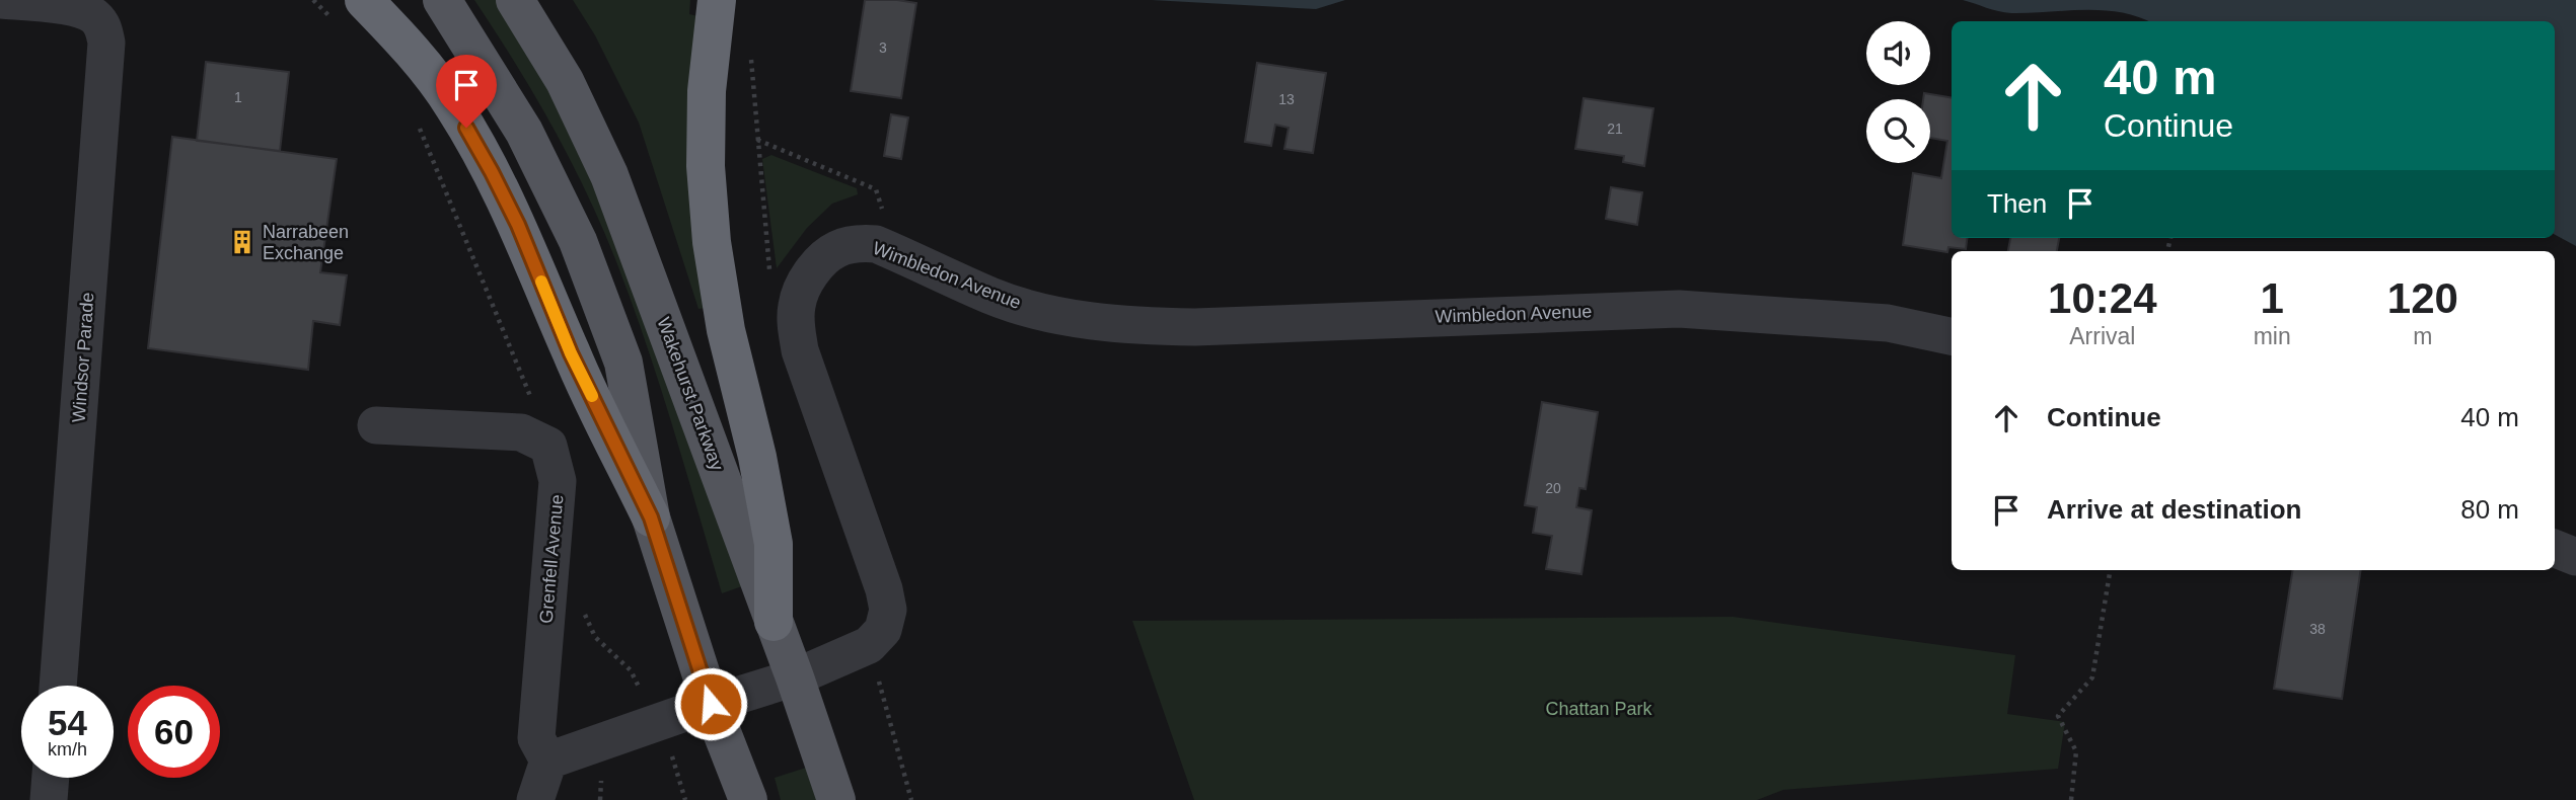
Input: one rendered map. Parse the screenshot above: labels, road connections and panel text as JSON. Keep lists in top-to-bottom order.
{
  "streets": {
    "main road": ["Wakehurst Parkway"],
    "street": ["Wimbledon Avenue", "Windsor Parade", "Grenfell Avenue"]
  },
  "crossings": [
    ["Wimbledon Avenue", "Wakehurst Parkway"],
    ["Wimbledon Avenue", "Grenfell Avenue"]
  ],
  "parks": ["Chattan Park"],
  "places": {
    "building": ["Narrabeen Exchange"]
  },
  "house_numbers": [
    "3",
    "1",
    "13",
    "21",
    "20",
    "38"
  ],
  "page": {
    "turn": ["40 m", "Continue"],
    "then": "Then",
    "eta": [
      "10:24",
      "Arrival",
      "1",
      "min",
      "120",
      "m"
    ],
    "list": [
      {
        "name": "Continue",
        "value": "40 m"
      },
      {
        "name": "Arrive at destination",
        "value": "80 m"
      }
    ],
    "speed": "54 km/h",
    "limit": "60"
  }
}
